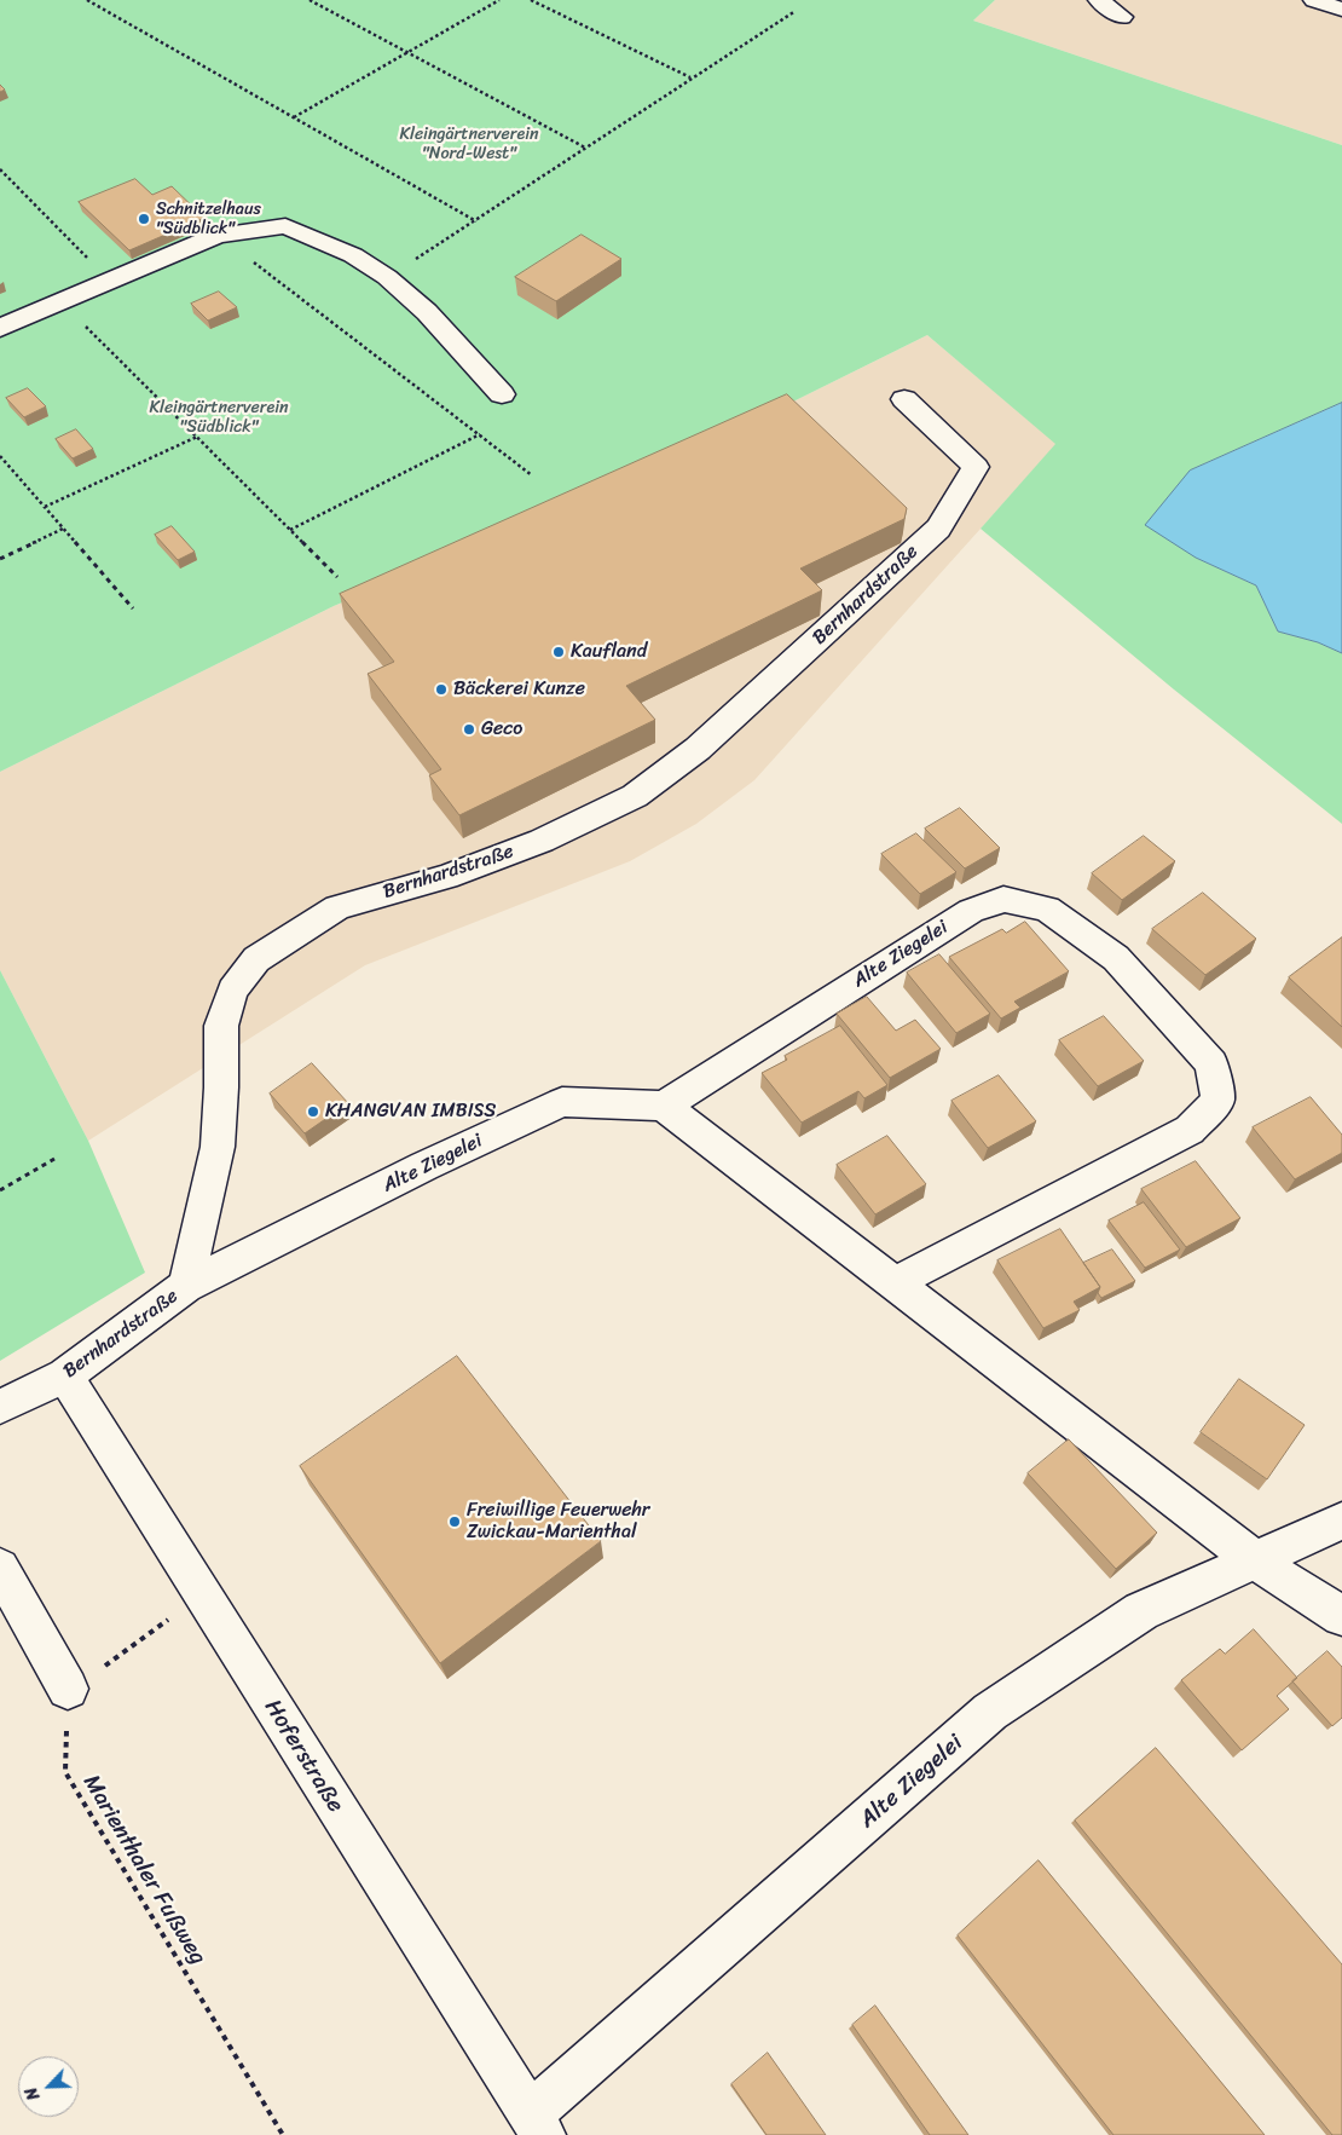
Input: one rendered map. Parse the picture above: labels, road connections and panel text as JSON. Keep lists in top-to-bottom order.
{
  "streets": {
    "street": ["Bernhardstraße", "Alte Ziegelei", "Hoferstraße"],
    "path": ["Marienthaler Fußweg"]
  },
  "crossings": [
    ["Bernhardstraße", "Alte Ziegelei"],
    ["Bernhardstraße", "Hoferstraße"],
    ["Alte Ziegelei", "Hoferstraße"]
  ],
  "parks": ["Kleingärtnerverein \"Nord-West\"", "Kleingärtnerverein \"Südblick\""],
  "places": [
    "Schnitzelhaus \"Südblick\"",
    "Kaufland",
    "Bäckerei Kunze",
    "Geco",
    "KHANGVAN IMBISS",
    "Freiwillige Feuerwehr Zwickau-Marienthal"
  ],
  "north": "bottom left"
}
